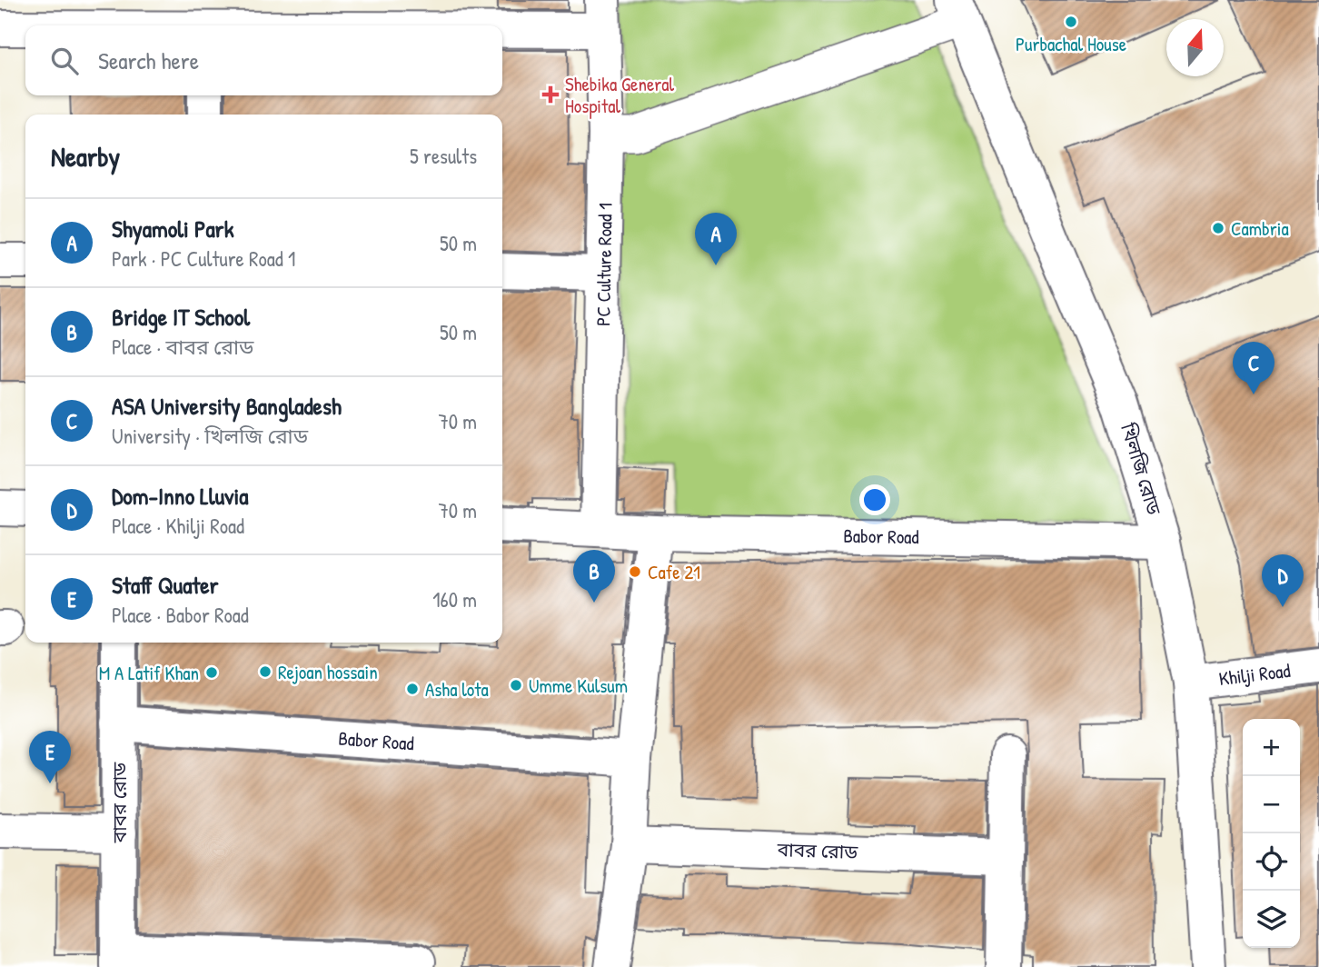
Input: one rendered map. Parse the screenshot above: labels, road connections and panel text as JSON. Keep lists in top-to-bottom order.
{
  "streets": {
    "street": [
      "PC Culture Road 1",
      "খিলজি রোড",
      "Babor Road",
      "Khilji Road",
      "বাবর রোড"
    ]
  },
  "crossings": [
    ["PC Culture Road 1", "Babor Road"],
    ["খিলজি রোড", "Babor Road"],
    ["খিলজি রোড", "Khilji Road"],
    ["Babor Road", "বাবর রোড"]
  ],
  "places": {
    "other": [
      "Purbachal House",
      "Cambria",
      "Cafe 21",
      "Rejoan hossain",
      "M A Latif Khan",
      "Umme Kulsum",
      "Asha lota"
    ],
    "health": ["Shebika General Hospital"]
  },
  "north": "top",
  "page": {
    "search": "Search here",
    "heading": ["Nearby", "5 results"],
    "list": [
      {
        "mark": "A",
        "name": "Shyamoli Park",
        "note": "Park · PC Culture Road 1",
        "value": "50 m"
      },
      {
        "mark": "B",
        "name": "Bridge IT School",
        "note": "Place · বাবর রোড",
        "value": "50 m"
      },
      {
        "mark": "C",
        "name": "ASA University Bangladesh",
        "note": "University · খিলজি রোড",
        "value": "70 m"
      },
      {
        "mark": "D",
        "name": "Dom-Inno Lluvia",
        "note": "Place · Khilji Road",
        "value": "70 m"
      },
      {
        "mark": "E",
        "name": "Staff Quater",
        "note": "Place · Babor Road",
        "value": "160 m"
      }
    ],
    "pins": [
      "A",
      "C",
      "B",
      "D",
      "E"
    ],
    "map_buttons": ["+", "−"]
  }
}
